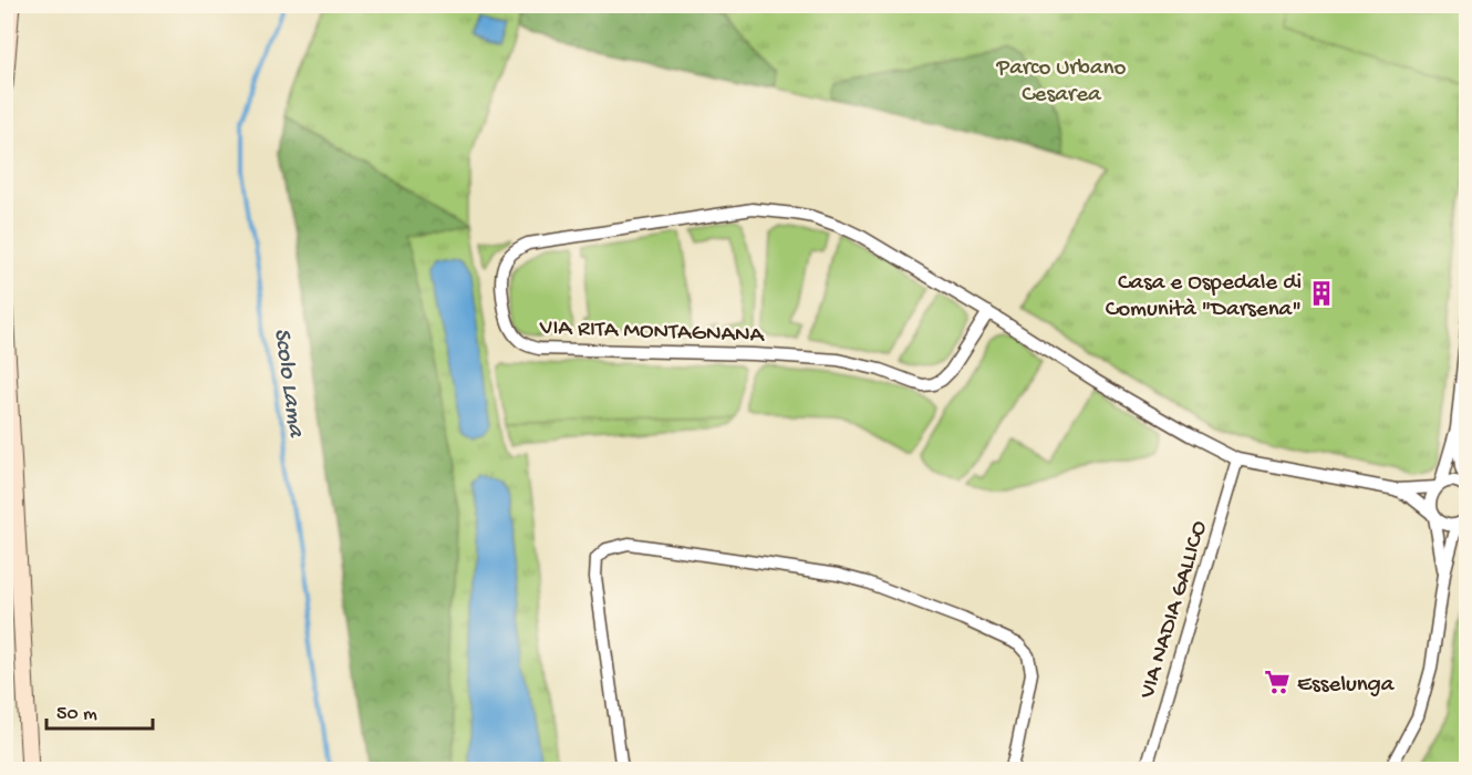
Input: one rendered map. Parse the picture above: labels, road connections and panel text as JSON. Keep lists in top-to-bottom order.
{
  "streets": {
    "street": ["VIA RITA MONTAGNANA", "VIA NADIA GALLICO"]
  },
  "crossings": [
    ["VIA RITA MONTAGNANA", "VIA NADIA GALLICO"]
  ],
  "water": ["Scolo Lama"],
  "parks": ["Parco Urbano Cesarea"],
  "places": {
    "building": ["Casa e Ospedale di Comunità \"Darsena\""],
    "supermarket": ["Esselunga"]
  },
  "scale_bar": "50 m"
}
